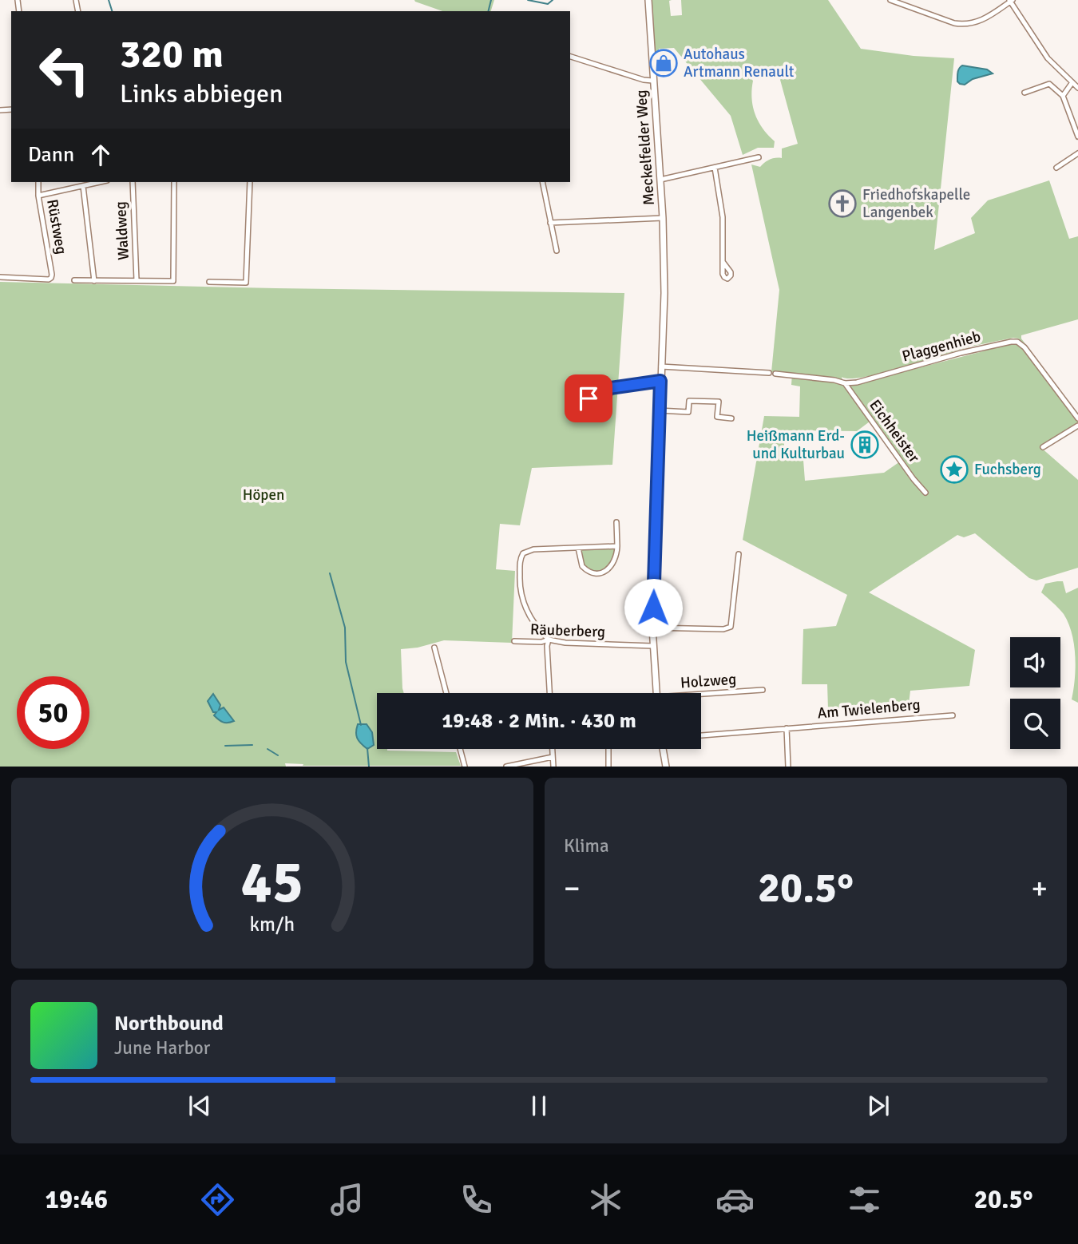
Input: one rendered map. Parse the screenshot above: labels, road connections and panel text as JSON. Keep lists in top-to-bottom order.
{
  "streets": {
    "main road": ["Meckelfelder Weg"],
    "street": [
      "Rüstweg",
      "Waldweg",
      "Plaggenhieb",
      "Eichheister",
      "Räuberberg",
      "Holzweg",
      "Am Twielenberg"
    ]
  },
  "crossings": [
    ["Meckelfelder Weg", "Räuberberg"],
    ["Plaggenhieb", "Eichheister"]
  ],
  "parks": ["Höpen"],
  "places": {
    "shop": ["Autohaus Artmann Renault"],
    "church": ["Friedhofskapelle Langenbek"],
    "building": ["Heißmann Erd- und Kulturbau"],
    "place": ["Fuchsberg"]
  },
  "page": {
    "turn": ["320 m", "Links abbiegen"],
    "then": "Dann",
    "limit": "50",
    "trip": "19:48 · 2 Min. · 430 m",
    "tile": "Klima",
    "heat": ["−", "20.5°", "+"],
    "song": ["Northbound", "June Harbor"],
    "tabs": ["19:46", "20.5°"],
    "gauge": ["45", "km/h"]
  }
}
